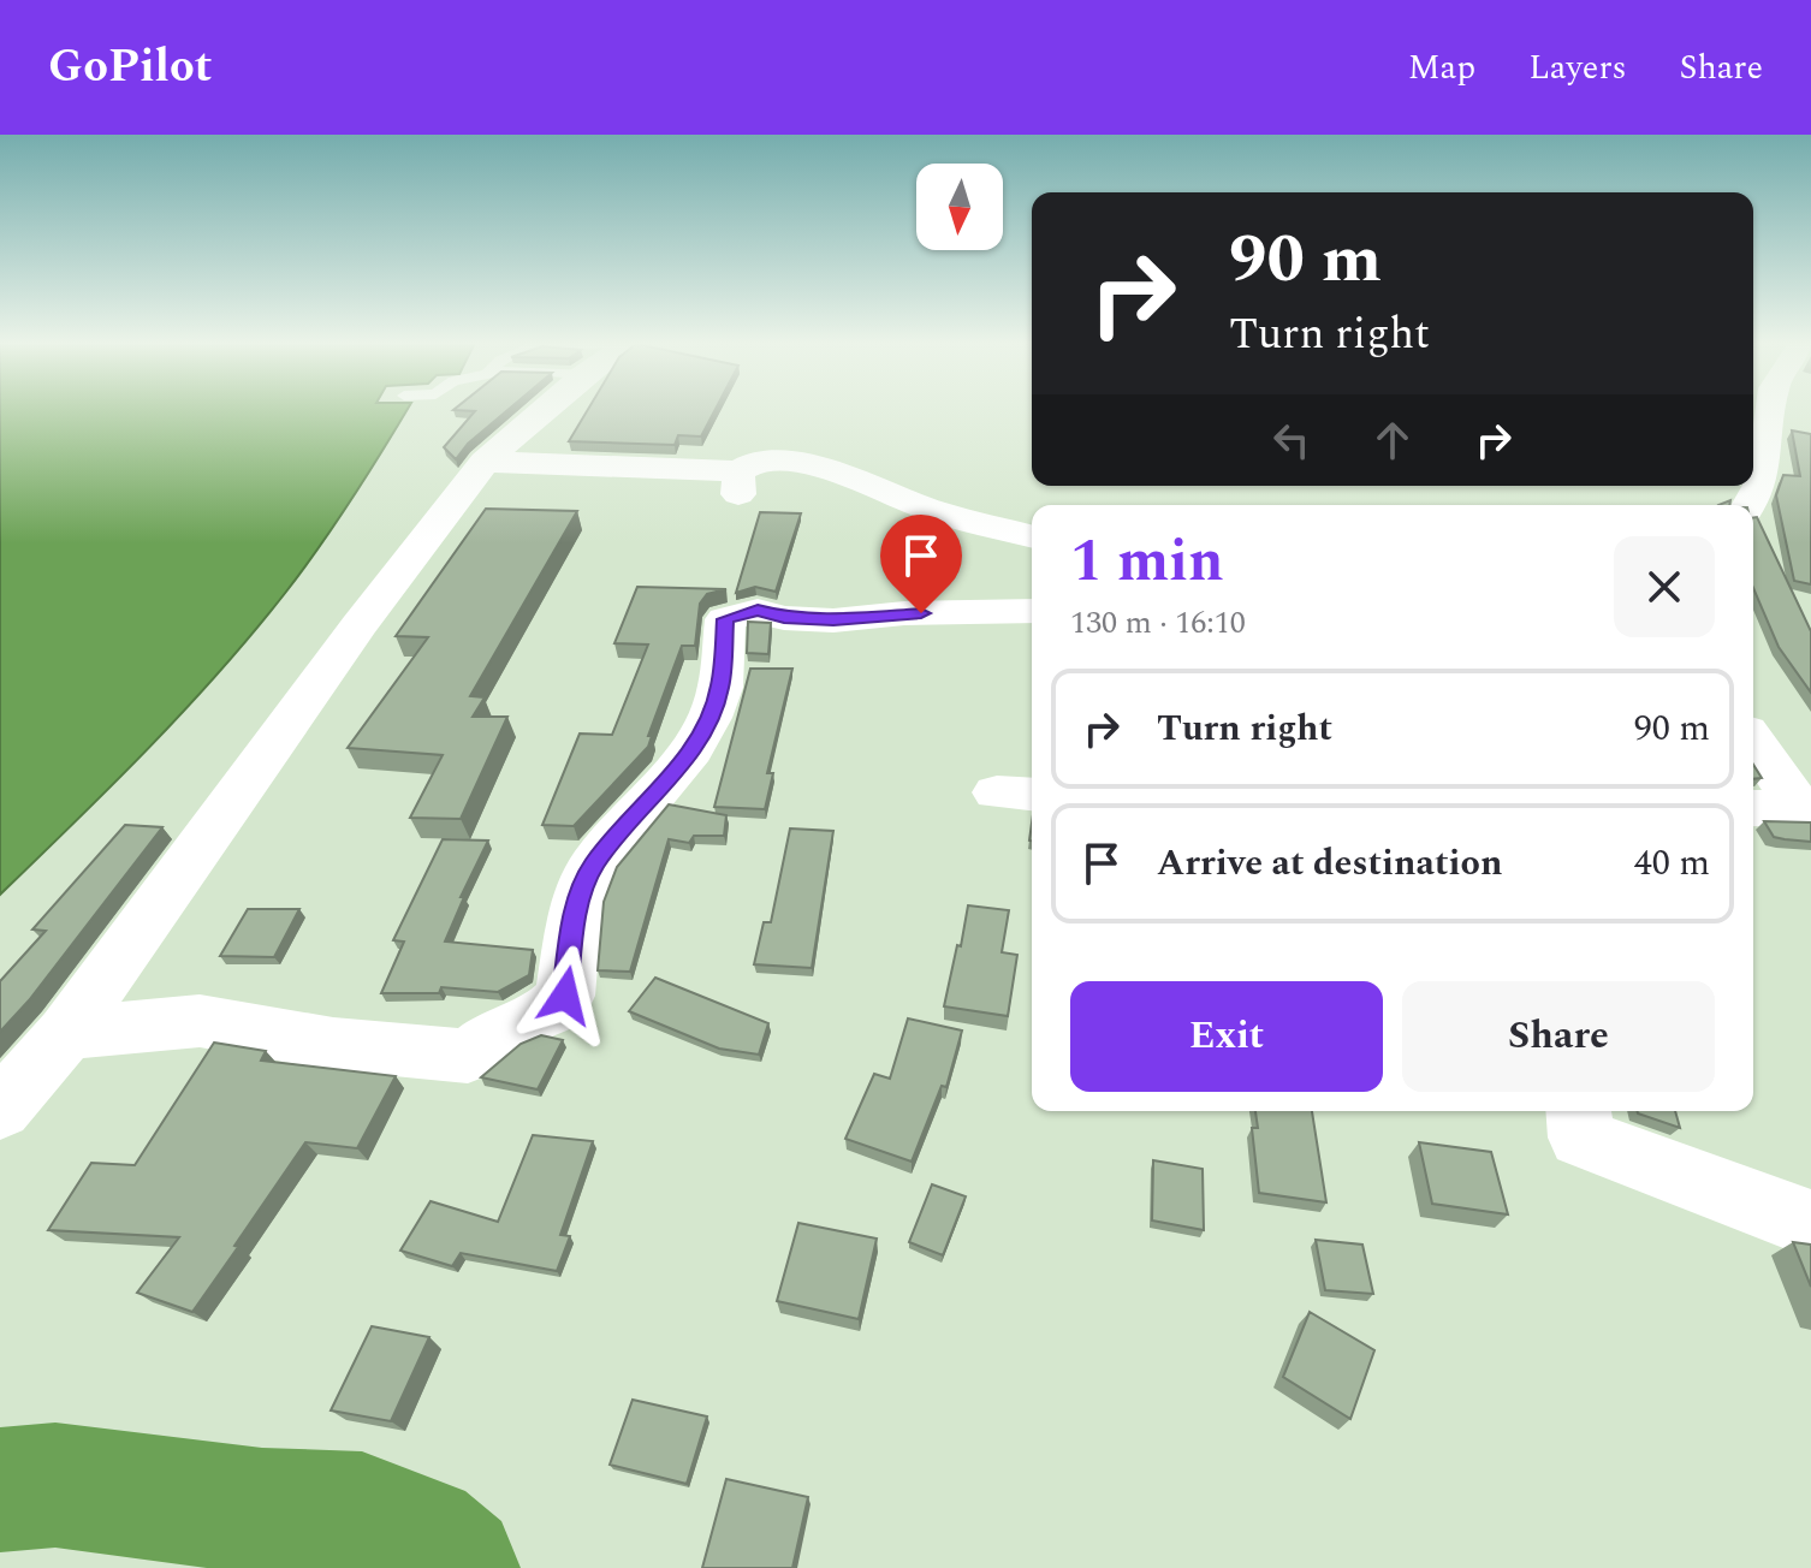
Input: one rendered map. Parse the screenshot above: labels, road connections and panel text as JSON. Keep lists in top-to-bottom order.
{
  "north": "bottom",
  "page": {
    "header": "GoPilot",
    "nav": ["Map", "Layers", "Share"],
    "turn": ["90 m", "Turn right"],
    "heading": ["1 min", "130 m · 16:10"],
    "list": [
      {
        "name": "Turn right",
        "value": "90 m"
      },
      {
        "name": "Arrive at destination",
        "value": "40 m"
      }
    ],
    "buttons": ["Exit", "Share"]
  }
}
